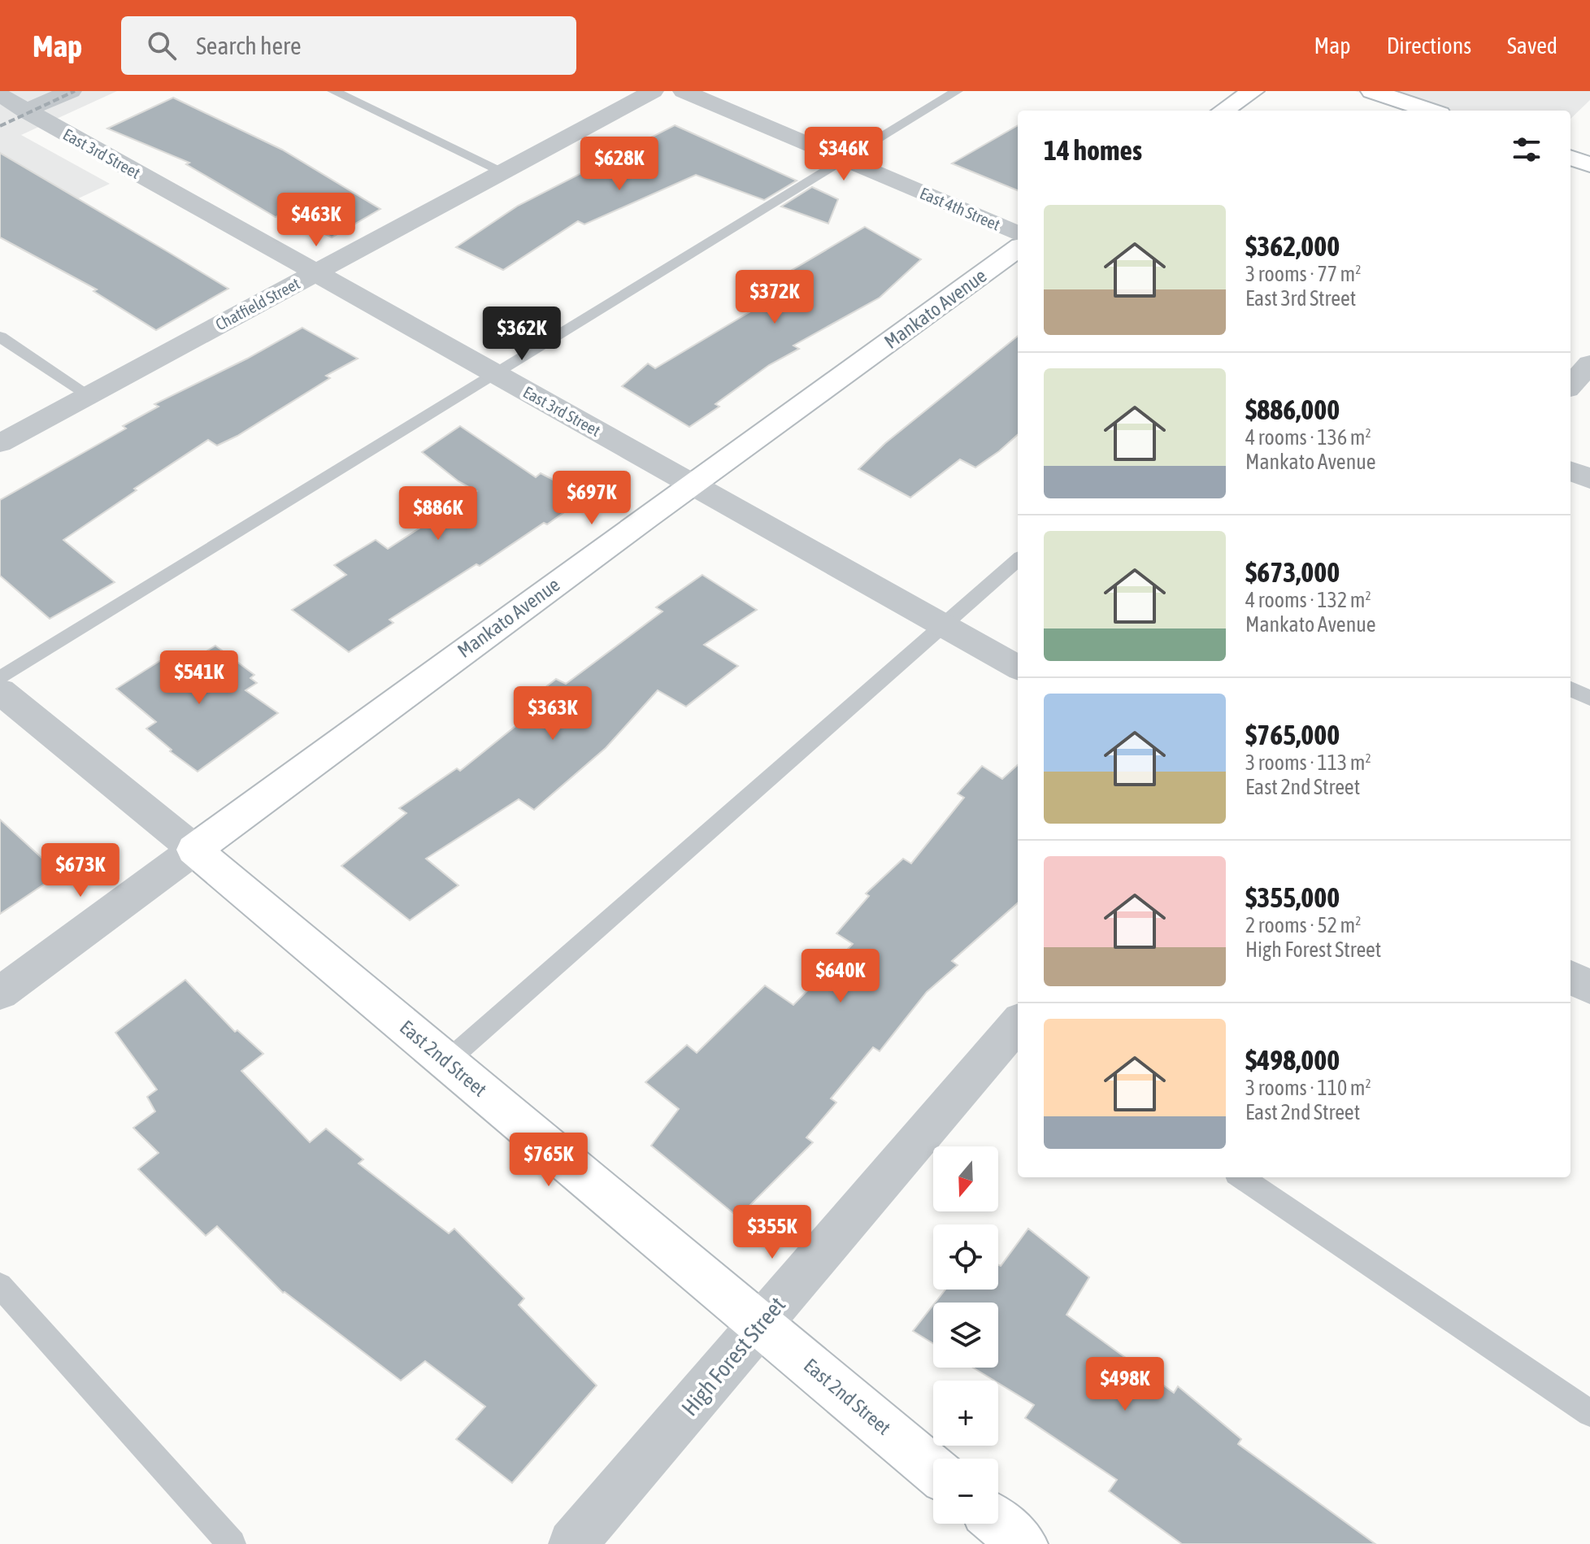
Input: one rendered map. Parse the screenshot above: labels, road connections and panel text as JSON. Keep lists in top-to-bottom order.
{
  "streets": {
    "street": [
      "East 3rd Street",
      "East 4th Street",
      "Chatfield Street",
      "Mankato Avenue",
      "East 2nd Street",
      "High Forest Street"
    ]
  },
  "crossings": [
    ["East 3rd Street", "Chatfield Street"],
    ["East 3rd Street", "Mankato Avenue"],
    ["Mankato Avenue", "East 2nd Street"],
    ["East 2nd Street", "High Forest Street"]
  ],
  "north": "bottom",
  "page": {
    "header": "Map",
    "search": "Search here",
    "nav": ["Map", "Directions", "Saved"],
    "heading": "14 homes",
    "price": [
      "$346K",
      "$628K",
      "$463K",
      "$372K",
      "$362K",
      "$697K",
      "$886K",
      "$541K",
      "$363K",
      "$673K",
      "$640K",
      "$765K",
      "$355K",
      "$498K"
    ],
    "list": [
      {
        "name": "$362,000",
        "note": "3 rooms · 77 m² · East 3rd Street"
      },
      {
        "name": "$886,000",
        "note": "4 rooms · 136 m² · Mankato Avenue"
      },
      {
        "name": "$673,000",
        "note": "4 rooms · 132 m² · Mankato Avenue"
      },
      {
        "name": "$765,000",
        "note": "3 rooms · 113 m² · East 2nd Street"
      },
      {
        "name": "$355,000",
        "note": "2 rooms · 52 m² · High Forest Street"
      },
      {
        "name": "$498,000",
        "note": "3 rooms · 110 m² · East 2nd Street"
      }
    ],
    "map_buttons": ["+", "−"]
  }
}
